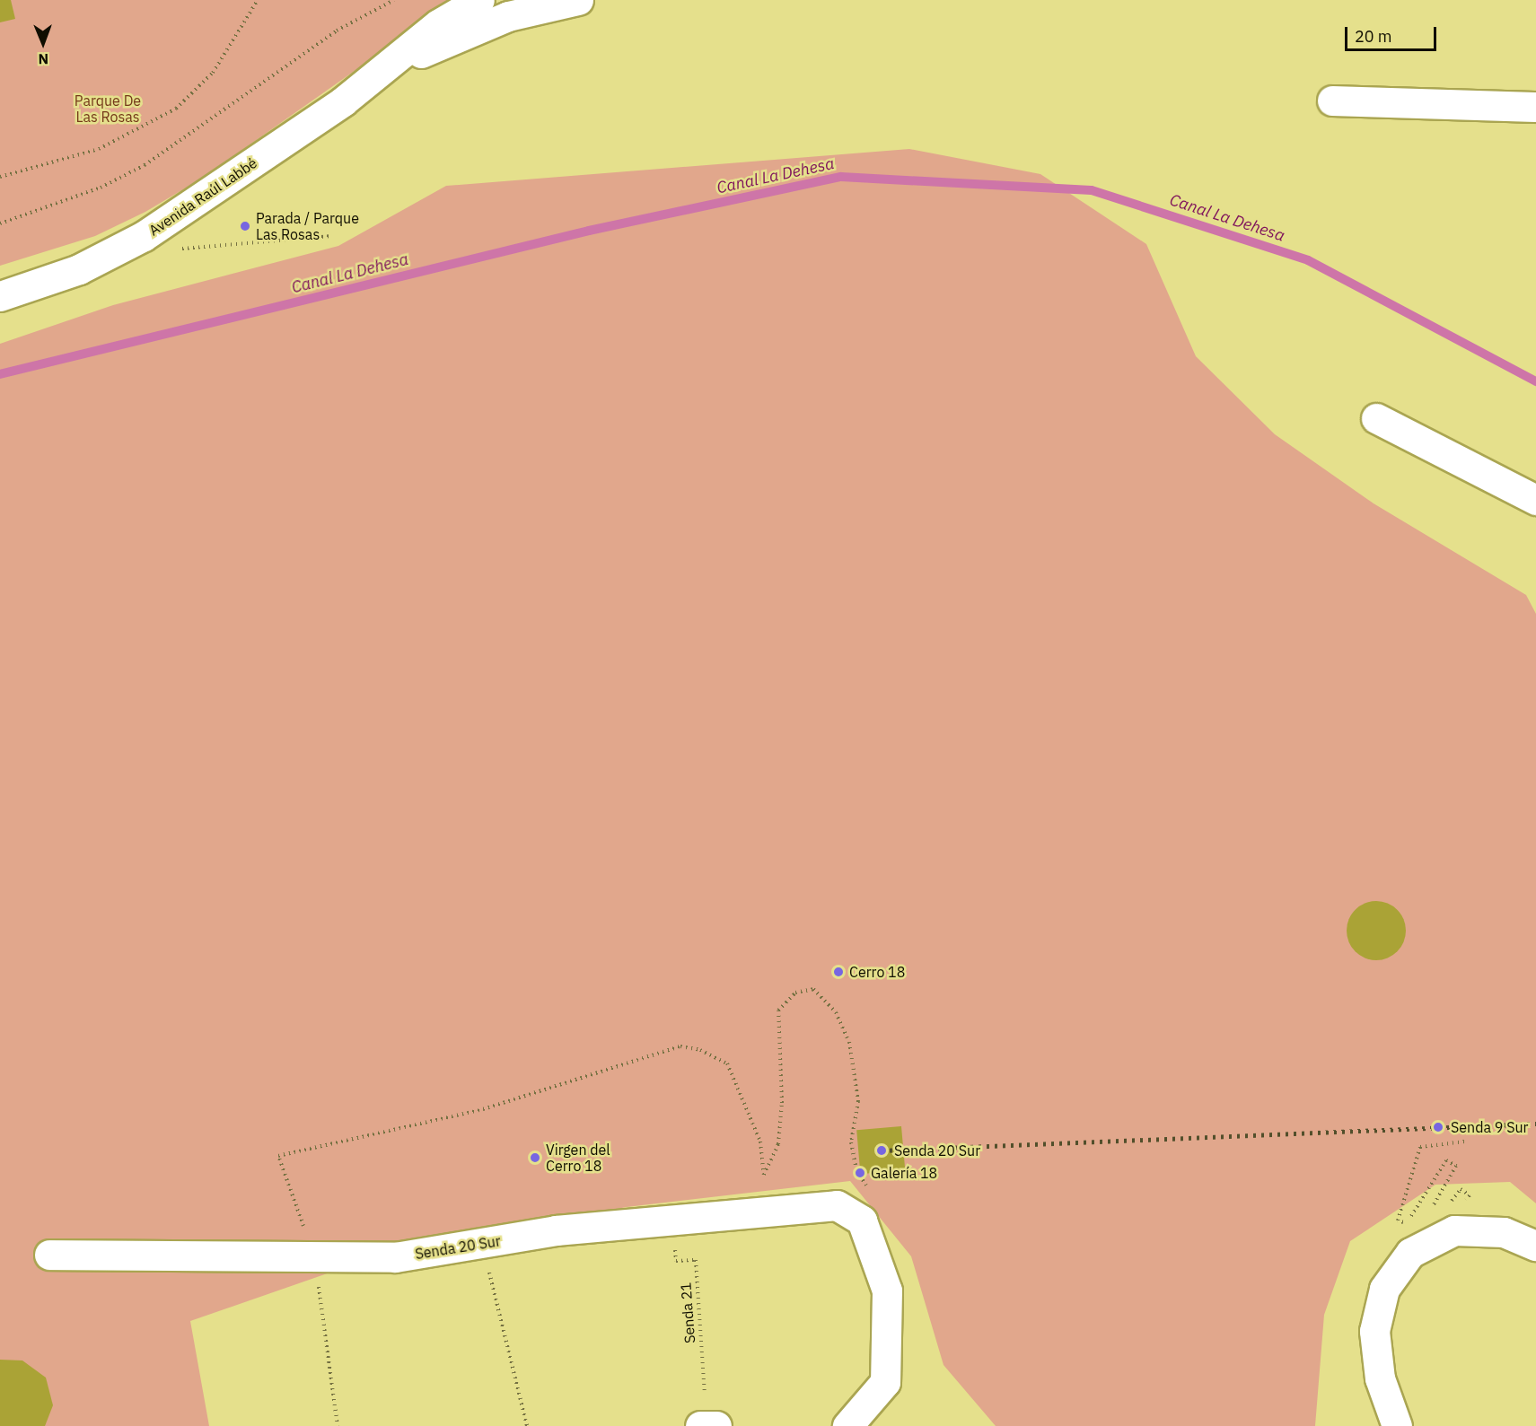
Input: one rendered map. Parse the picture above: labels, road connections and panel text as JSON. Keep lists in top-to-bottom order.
{
  "streets": {
    "street": ["Avenida Raúl Labbé", "Senda 20 Sur"],
    "path": ["Senda 21"]
  },
  "crossings": [
    ["Senda 20 Sur", "Senda 21"]
  ],
  "water": ["Canal La Dehesa"],
  "parks": ["Parque De Las Rosas"],
  "places": [
    "Parada / Parque Las Rosas",
    "Cerro 18",
    "Senda 9 Sur",
    "Senda 20 Sur",
    "Virgen del Cerro 18",
    "Galería 18"
  ],
  "scale_bar": "20 m",
  "north": "bottom"
}
